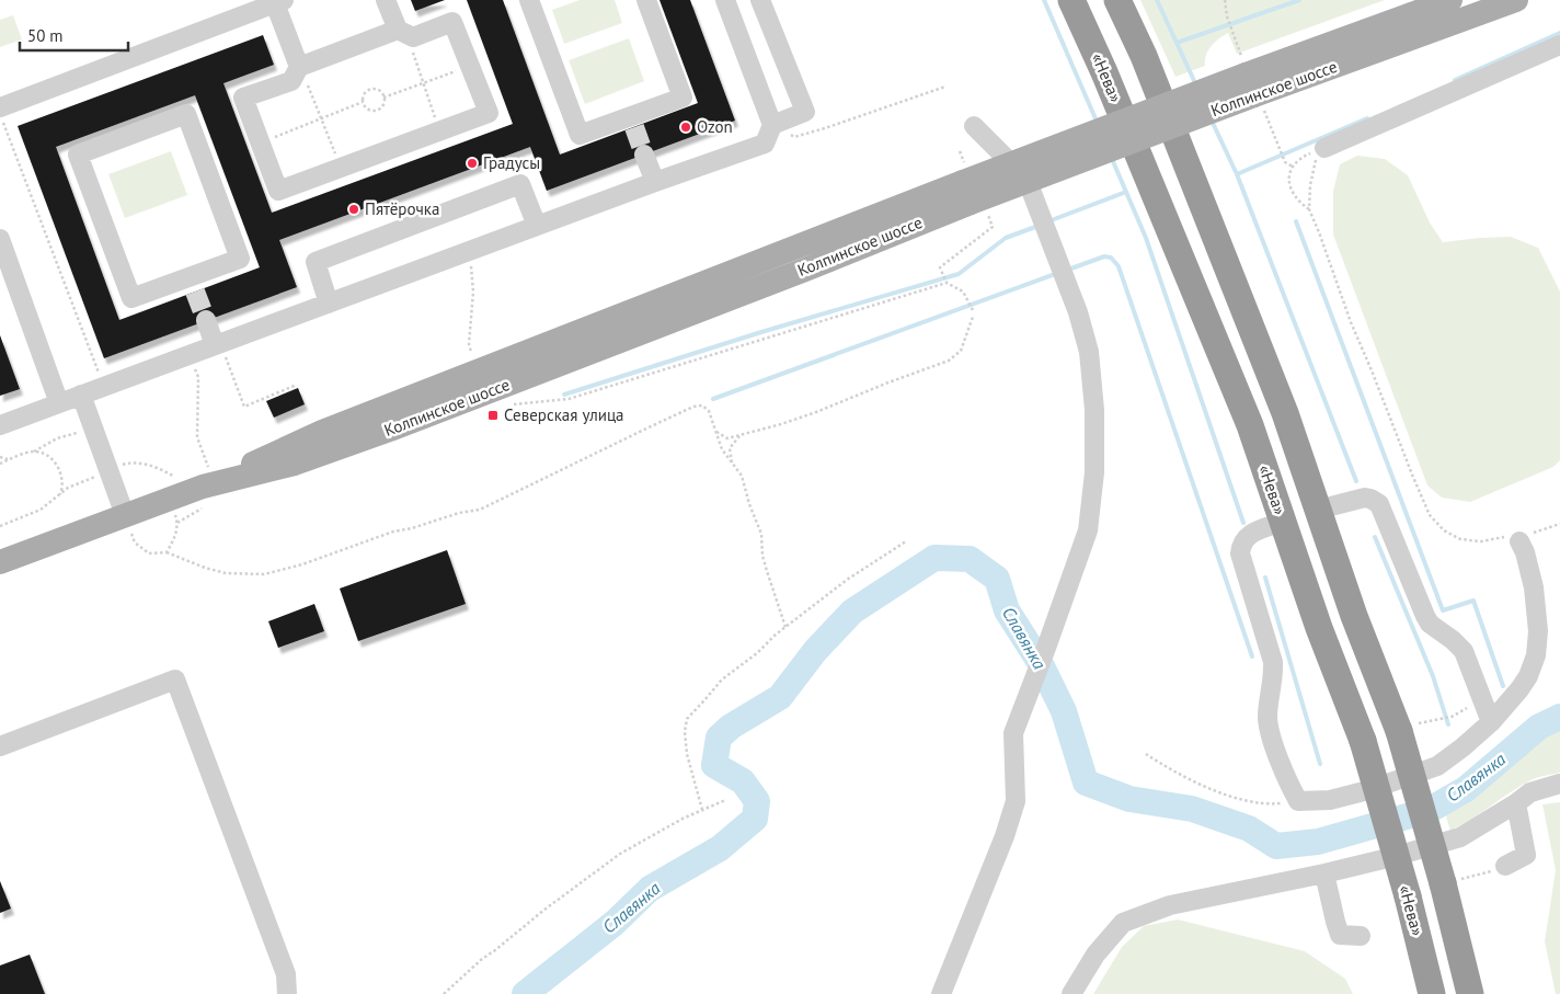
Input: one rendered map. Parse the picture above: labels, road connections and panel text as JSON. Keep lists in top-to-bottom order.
{
  "streets": {
    "highway": ["«Нева»"],
    "main road": ["Колпинское шоссе"]
  },
  "water": ["Славянка"],
  "places": {
    "other": ["Ozon", "Градусы", "Пятёрочка"],
    "transit": ["Северская улица"]
  },
  "scale_bar": "50 m"
}
